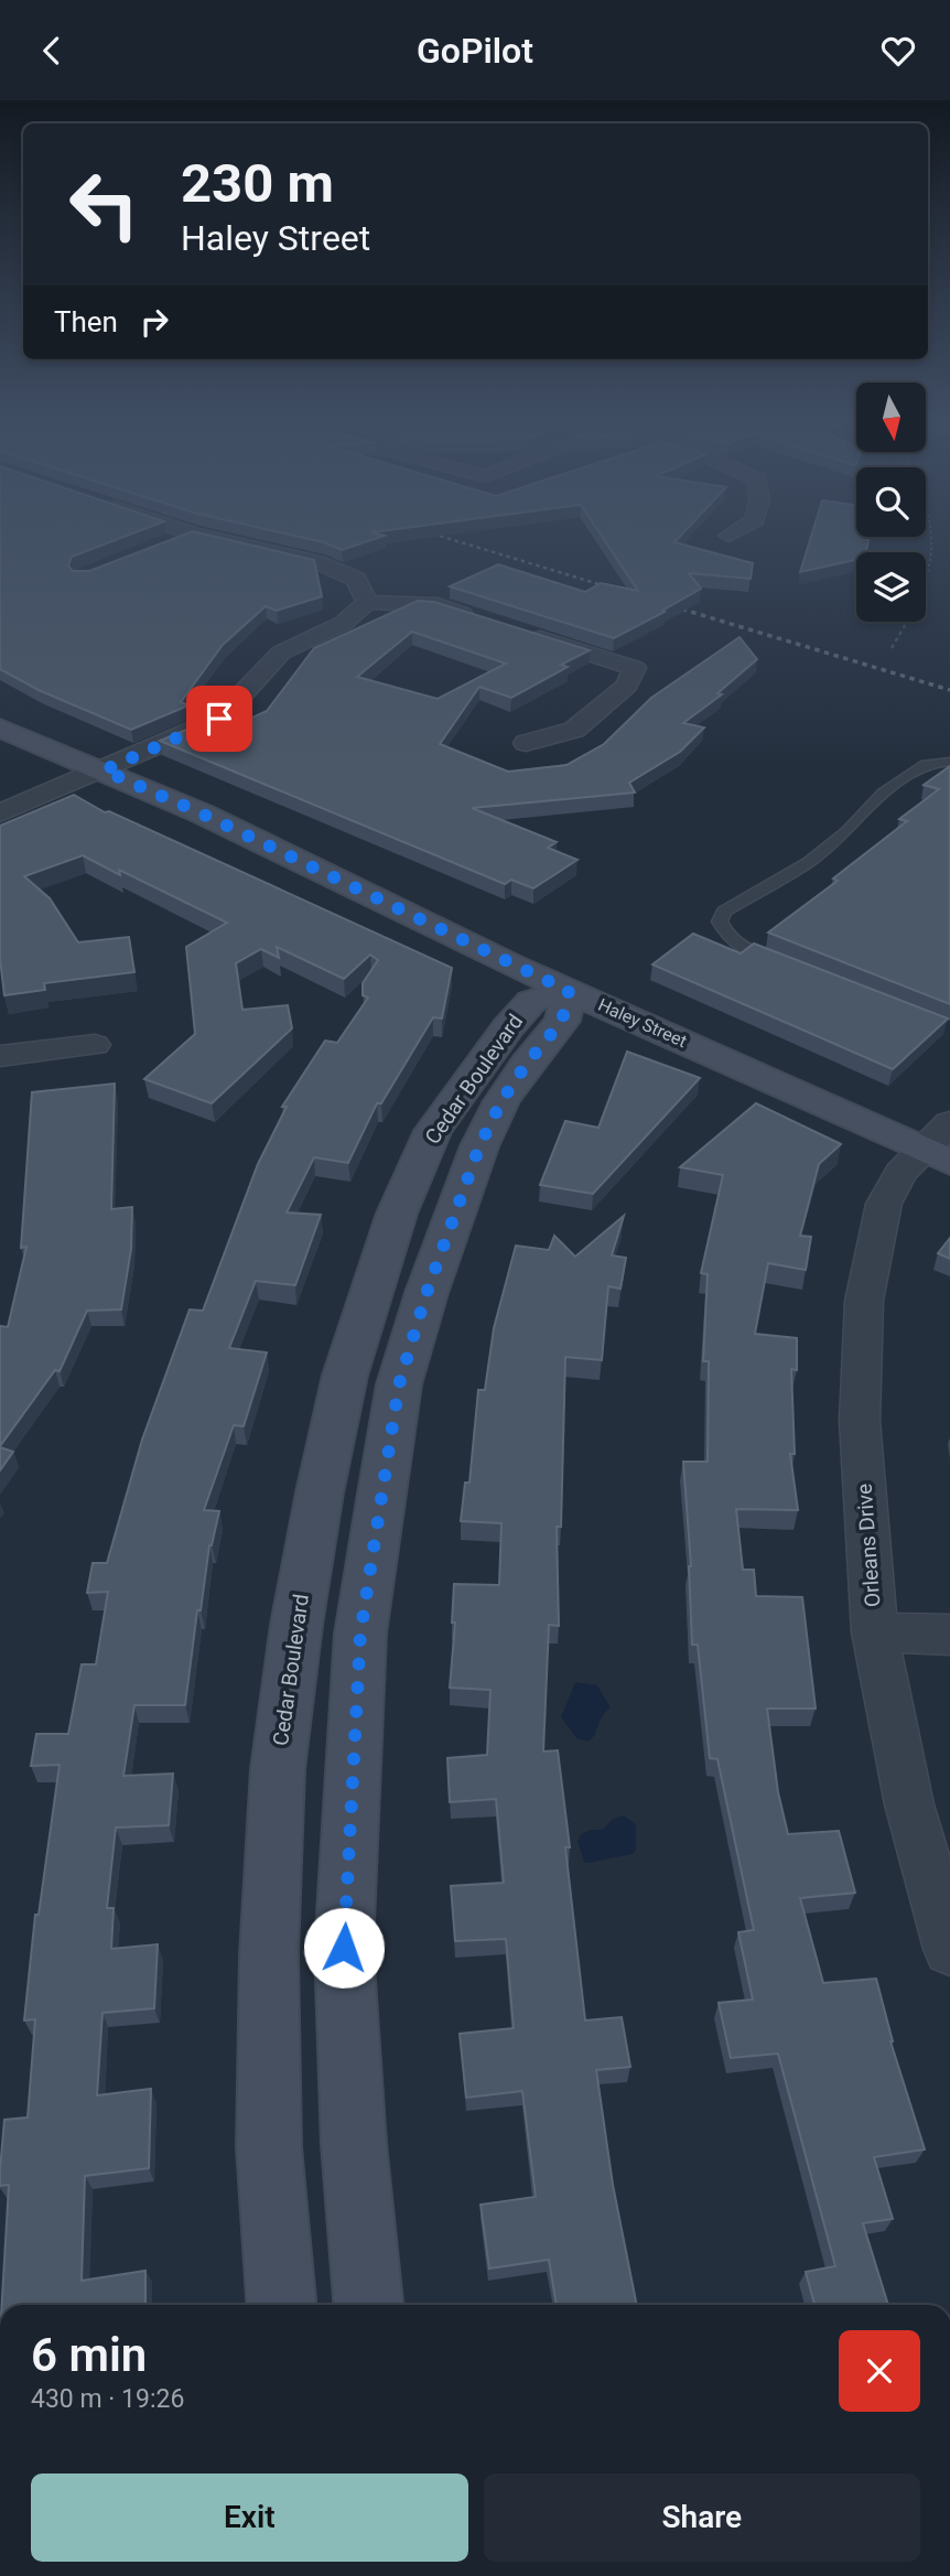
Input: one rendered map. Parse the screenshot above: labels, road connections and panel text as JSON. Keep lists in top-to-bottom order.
{
  "streets": {
    "street": ["Haley Street", "Cedar Boulevard", "Orleans Drive"]
  },
  "crossings": [
    ["Haley Street", "Cedar Boulevard"],
    ["Haley Street", "Orleans Drive"]
  ],
  "north": "bottom",
  "page": {
    "header": "GoPilot",
    "turn": ["230 m", "Haley Street"],
    "then": "Then",
    "heading": ["6 min", "430 m · 19:26"],
    "buttons": ["Exit", "Share"]
  }
}
